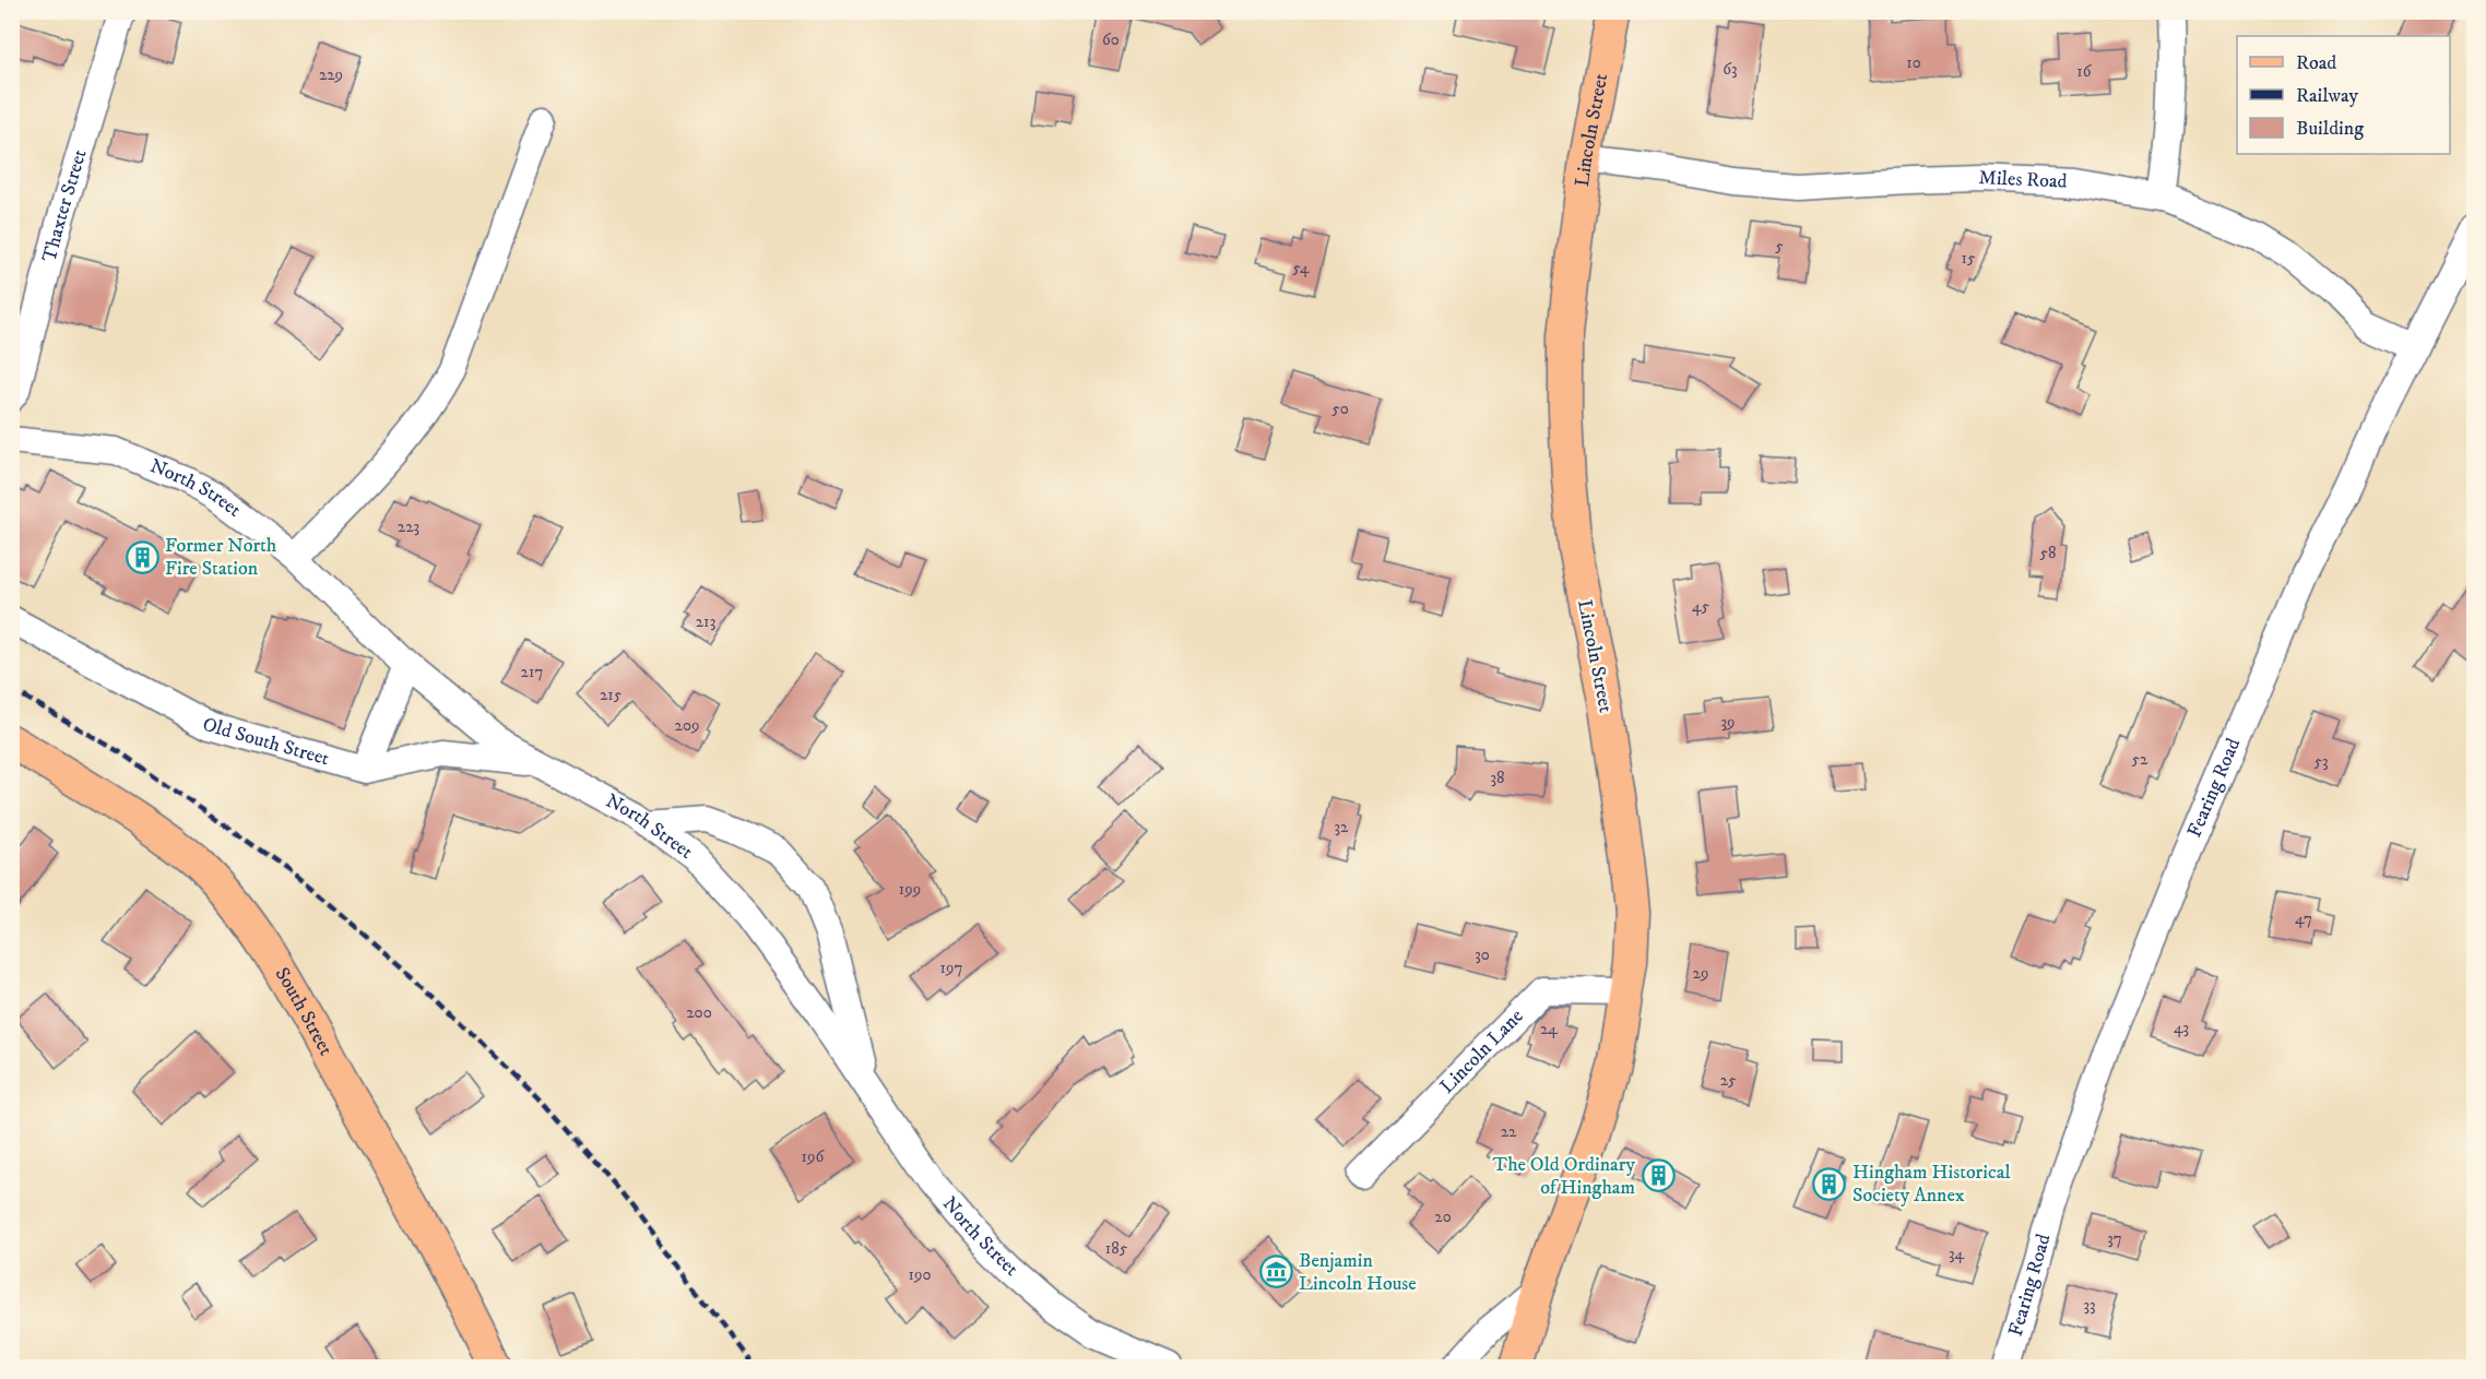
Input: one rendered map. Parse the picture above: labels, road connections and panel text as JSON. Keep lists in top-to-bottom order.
{
  "streets": {
    "main road": ["Lincoln Street", "South Street"],
    "street": [
      "Miles Road",
      "Thaxter Street",
      "North Street",
      "Old South Street",
      "Fearing Road",
      "Lincoln Lane"
    ]
  },
  "crossings": [
    ["Lincoln Street", "Miles Road"],
    ["Lincoln Street", "Lincoln Lane"],
    ["Miles Road", "Fearing Road"],
    ["North Street", "Old South Street"]
  ],
  "places": {
    "building": ["Former North Fire Station", "The Old Ordinary of Hingham", "Hingham Historical Society Annex"],
    "museum": ["Benjamin Lincoln House"]
  },
  "house_numbers": [
    "60",
    "10",
    "63",
    "16",
    "229",
    "5",
    "15",
    "54",
    "50",
    "223",
    "58",
    "45",
    "213",
    "217",
    "215",
    "39",
    "209",
    "52",
    "53",
    "38",
    "32",
    "199",
    "47",
    "30",
    "197",
    "29",
    "200",
    "43",
    "24",
    "25",
    "22",
    "196",
    "20",
    "37",
    "185",
    "34",
    "190",
    "33"
  ],
  "legend": ["Road", "Railway", "Building"]
}
